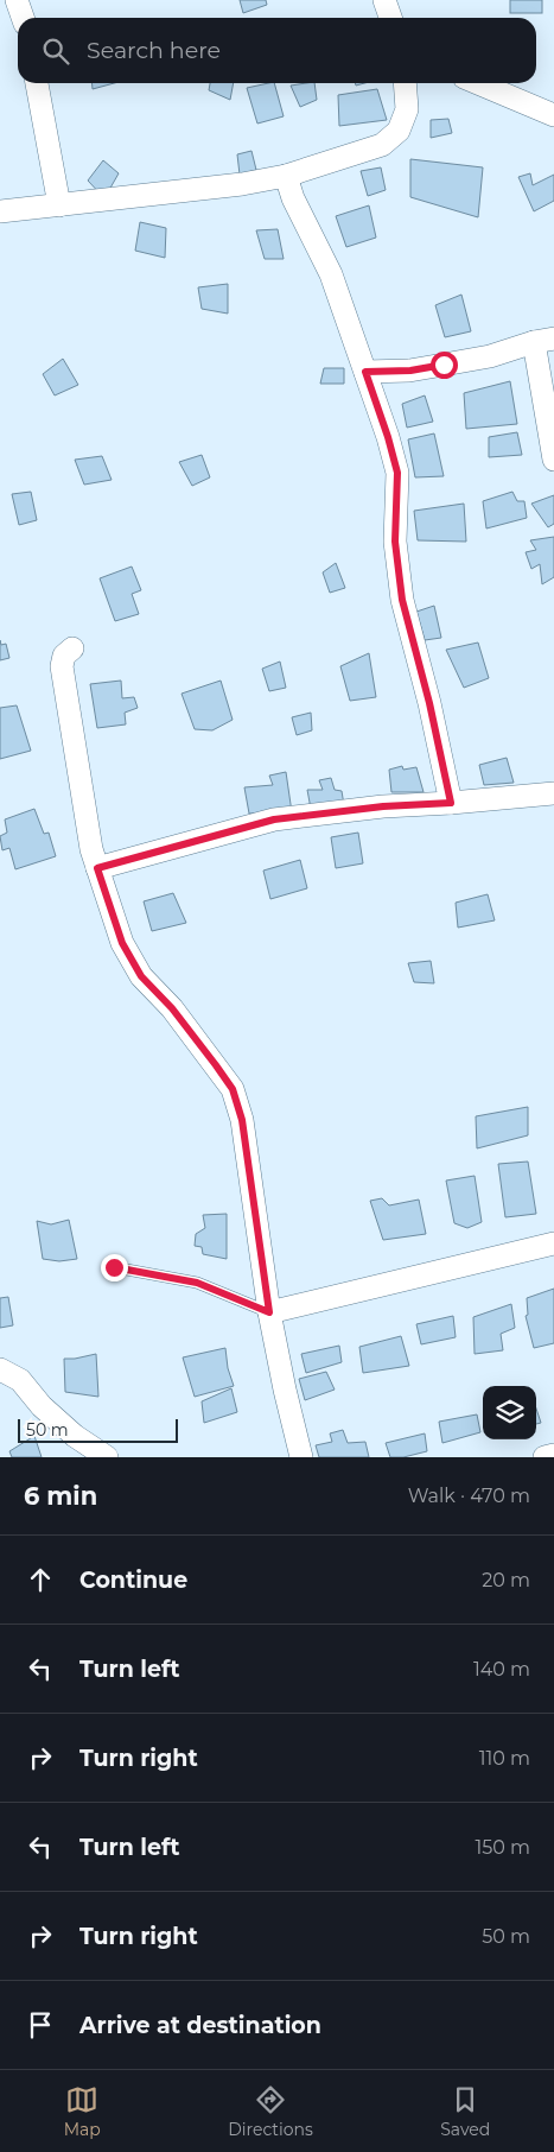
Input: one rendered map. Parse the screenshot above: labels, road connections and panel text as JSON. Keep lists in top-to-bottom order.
{
  "scale_bar": "50 m",
  "page": {
    "search": "Search here",
    "scale": "50 m",
    "heading": ["6 min", "Walk · 470 m"],
    "list": [
      ["Continue", "20 m"],
      ["Turn left", "140 m"],
      ["Turn right", "110 m"],
      ["Turn left", "150 m"],
      ["Turn right", "50 m"],
      "Arrive at destination"
    ],
    "nav": ["Map", "Directions", "Saved"]
  }
}
